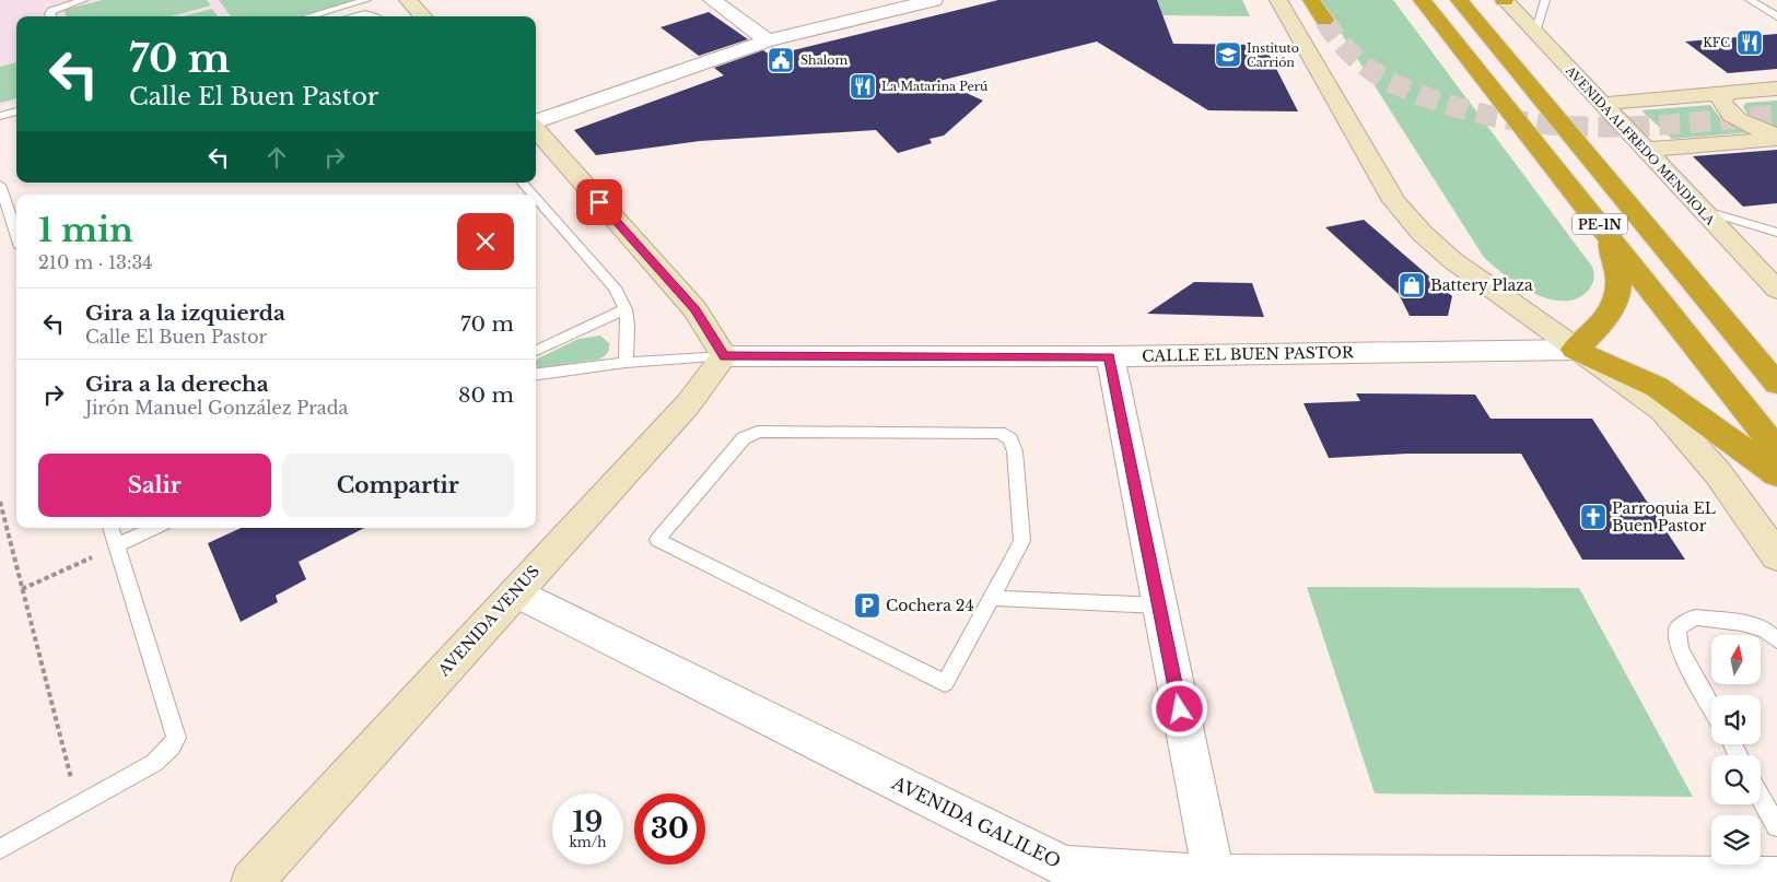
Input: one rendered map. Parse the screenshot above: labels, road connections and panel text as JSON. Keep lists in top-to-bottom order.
{
  "streets": {
    "highway": ["PE-1N"],
    "main road": ["AVENIDA ALFREDO MENDIOLA", "AVENIDA VENUS"],
    "street": ["CALLE EL BUEN PASTOR", "AVENIDA GALILEO"]
  },
  "crossings": [
    ["CALLE EL BUEN PASTOR", "AVENIDA VENUS"],
    ["AVENIDA VENUS", "AVENIDA GALILEO"]
  ],
  "places": {
    "restaurant": ["KFC", "La Matarina Perú"],
    "school or university": ["Instituto Carrión"],
    "public building": ["Shalom"],
    "shop": ["Battery Plaza"],
    "church": ["Parroquia EL Buen Pastor"],
    "parking": ["Cochera 24"]
  },
  "north": "top",
  "page": {
    "turn": ["70 m", "Calle El Buen Pastor"],
    "heading": ["1 min", "210 m · 13:34"],
    "list": [
      {
        "name": "Gira a la izquierda",
        "note": "Calle El Buen Pastor",
        "value": "70 m"
      },
      {
        "name": "Gira a la derecha",
        "note": "Jirón Manuel González Prada",
        "value": "80 m"
      }
    ],
    "buttons": ["Salir", "Compartir"],
    "speed": "19 km/h",
    "limit": "30"
  }
}
